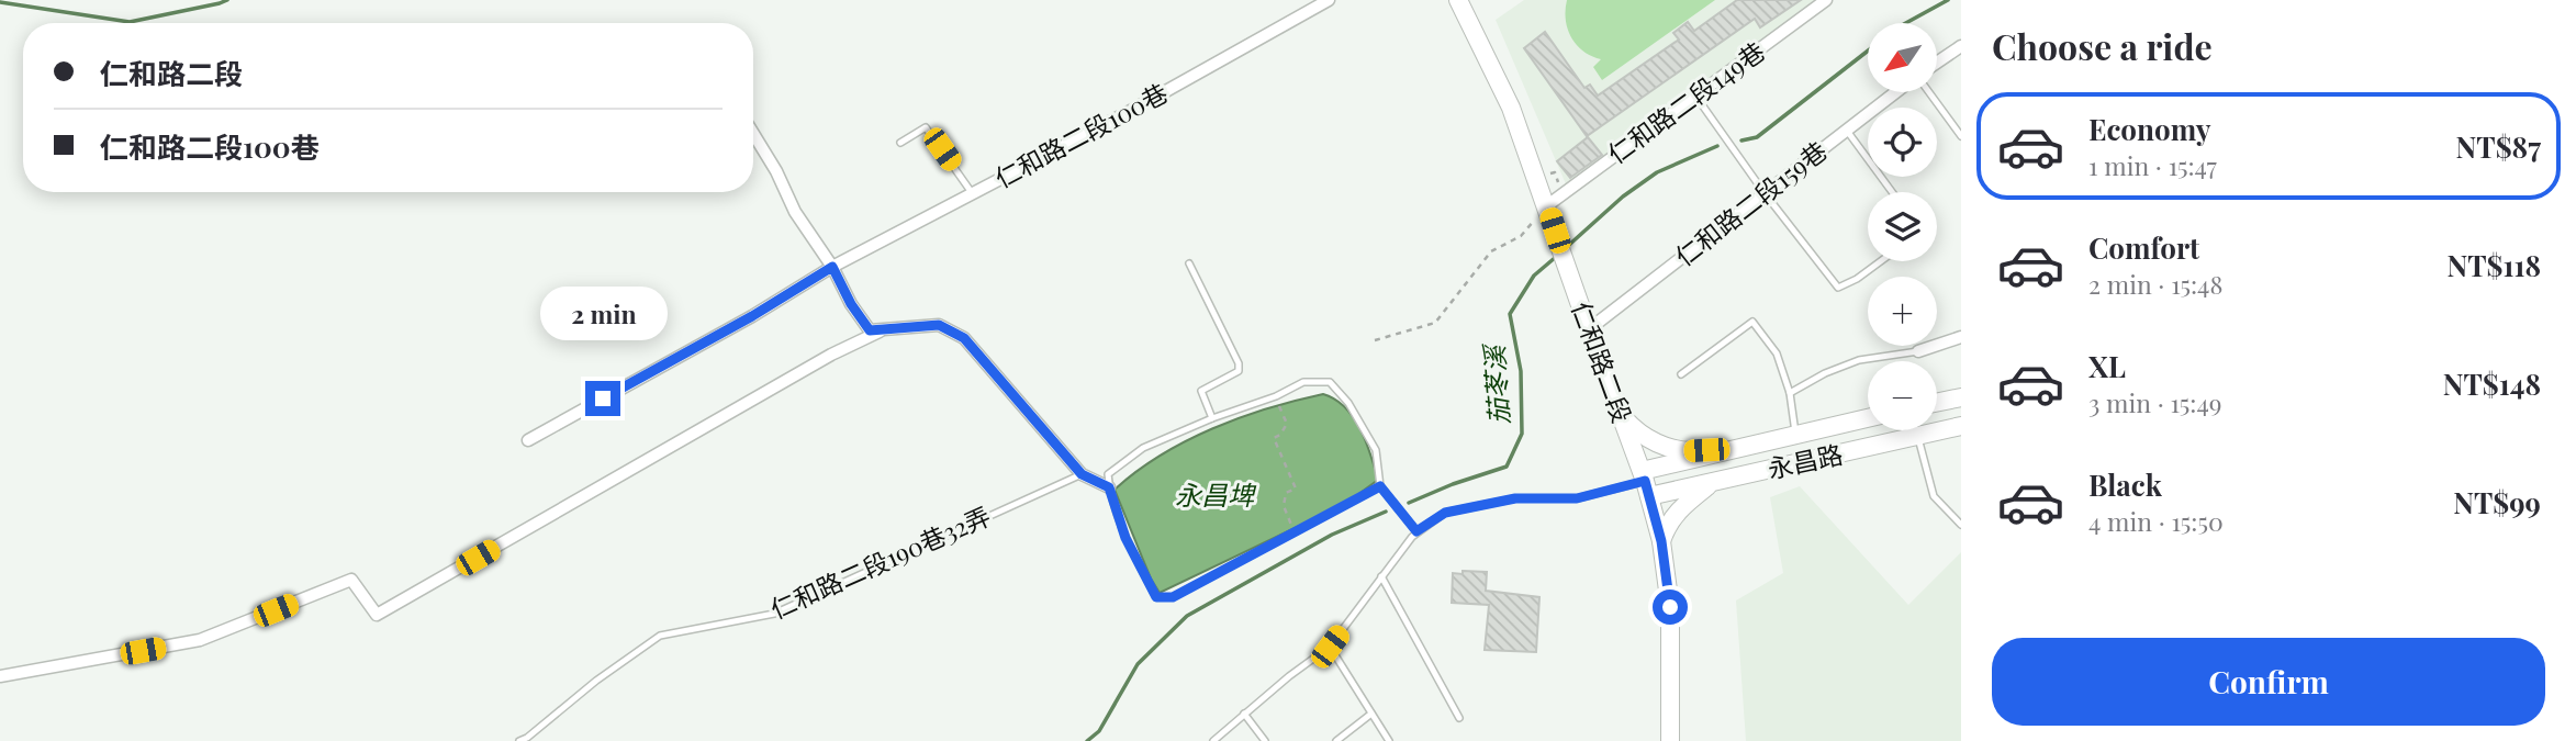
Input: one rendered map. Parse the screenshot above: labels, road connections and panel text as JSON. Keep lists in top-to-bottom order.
{
  "streets": {
    "main road": ["仁和路二段", "永昌路"],
    "street": ["仁和路二段149巷", "仁和路二段100巷", "仁和路二段159巷"],
    "lane": ["仁和路二段190巷32弄"]
  },
  "crossings": [
    ["仁和路二段149巷", "仁和路二段"],
    ["仁和路二段159巷", "仁和路二段"],
    ["仁和路二段", "永昌路"]
  ],
  "water": ["茄苳溪", "永昌埤"],
  "north": "bottom left",
  "page": {
    "heading": "Choose a ride",
    "map_buttons": ["+", "−"],
    "banner": ["仁和路二段", "仁和路二段100巷"],
    "list": [
      {
        "name": "Economy",
        "note": "1 min · 15:47",
        "value": "NT$87"
      },
      {
        "name": "Comfort",
        "note": "2 min · 15:48",
        "value": "NT$118"
      },
      {
        "name": "XL",
        "note": "3 min · 15:49",
        "value": "NT$148"
      },
      {
        "name": "Black",
        "note": "4 min · 15:50",
        "value": "NT$99"
      }
    ],
    "bubble": "2 min",
    "buttons": "Confirm"
  }
}
